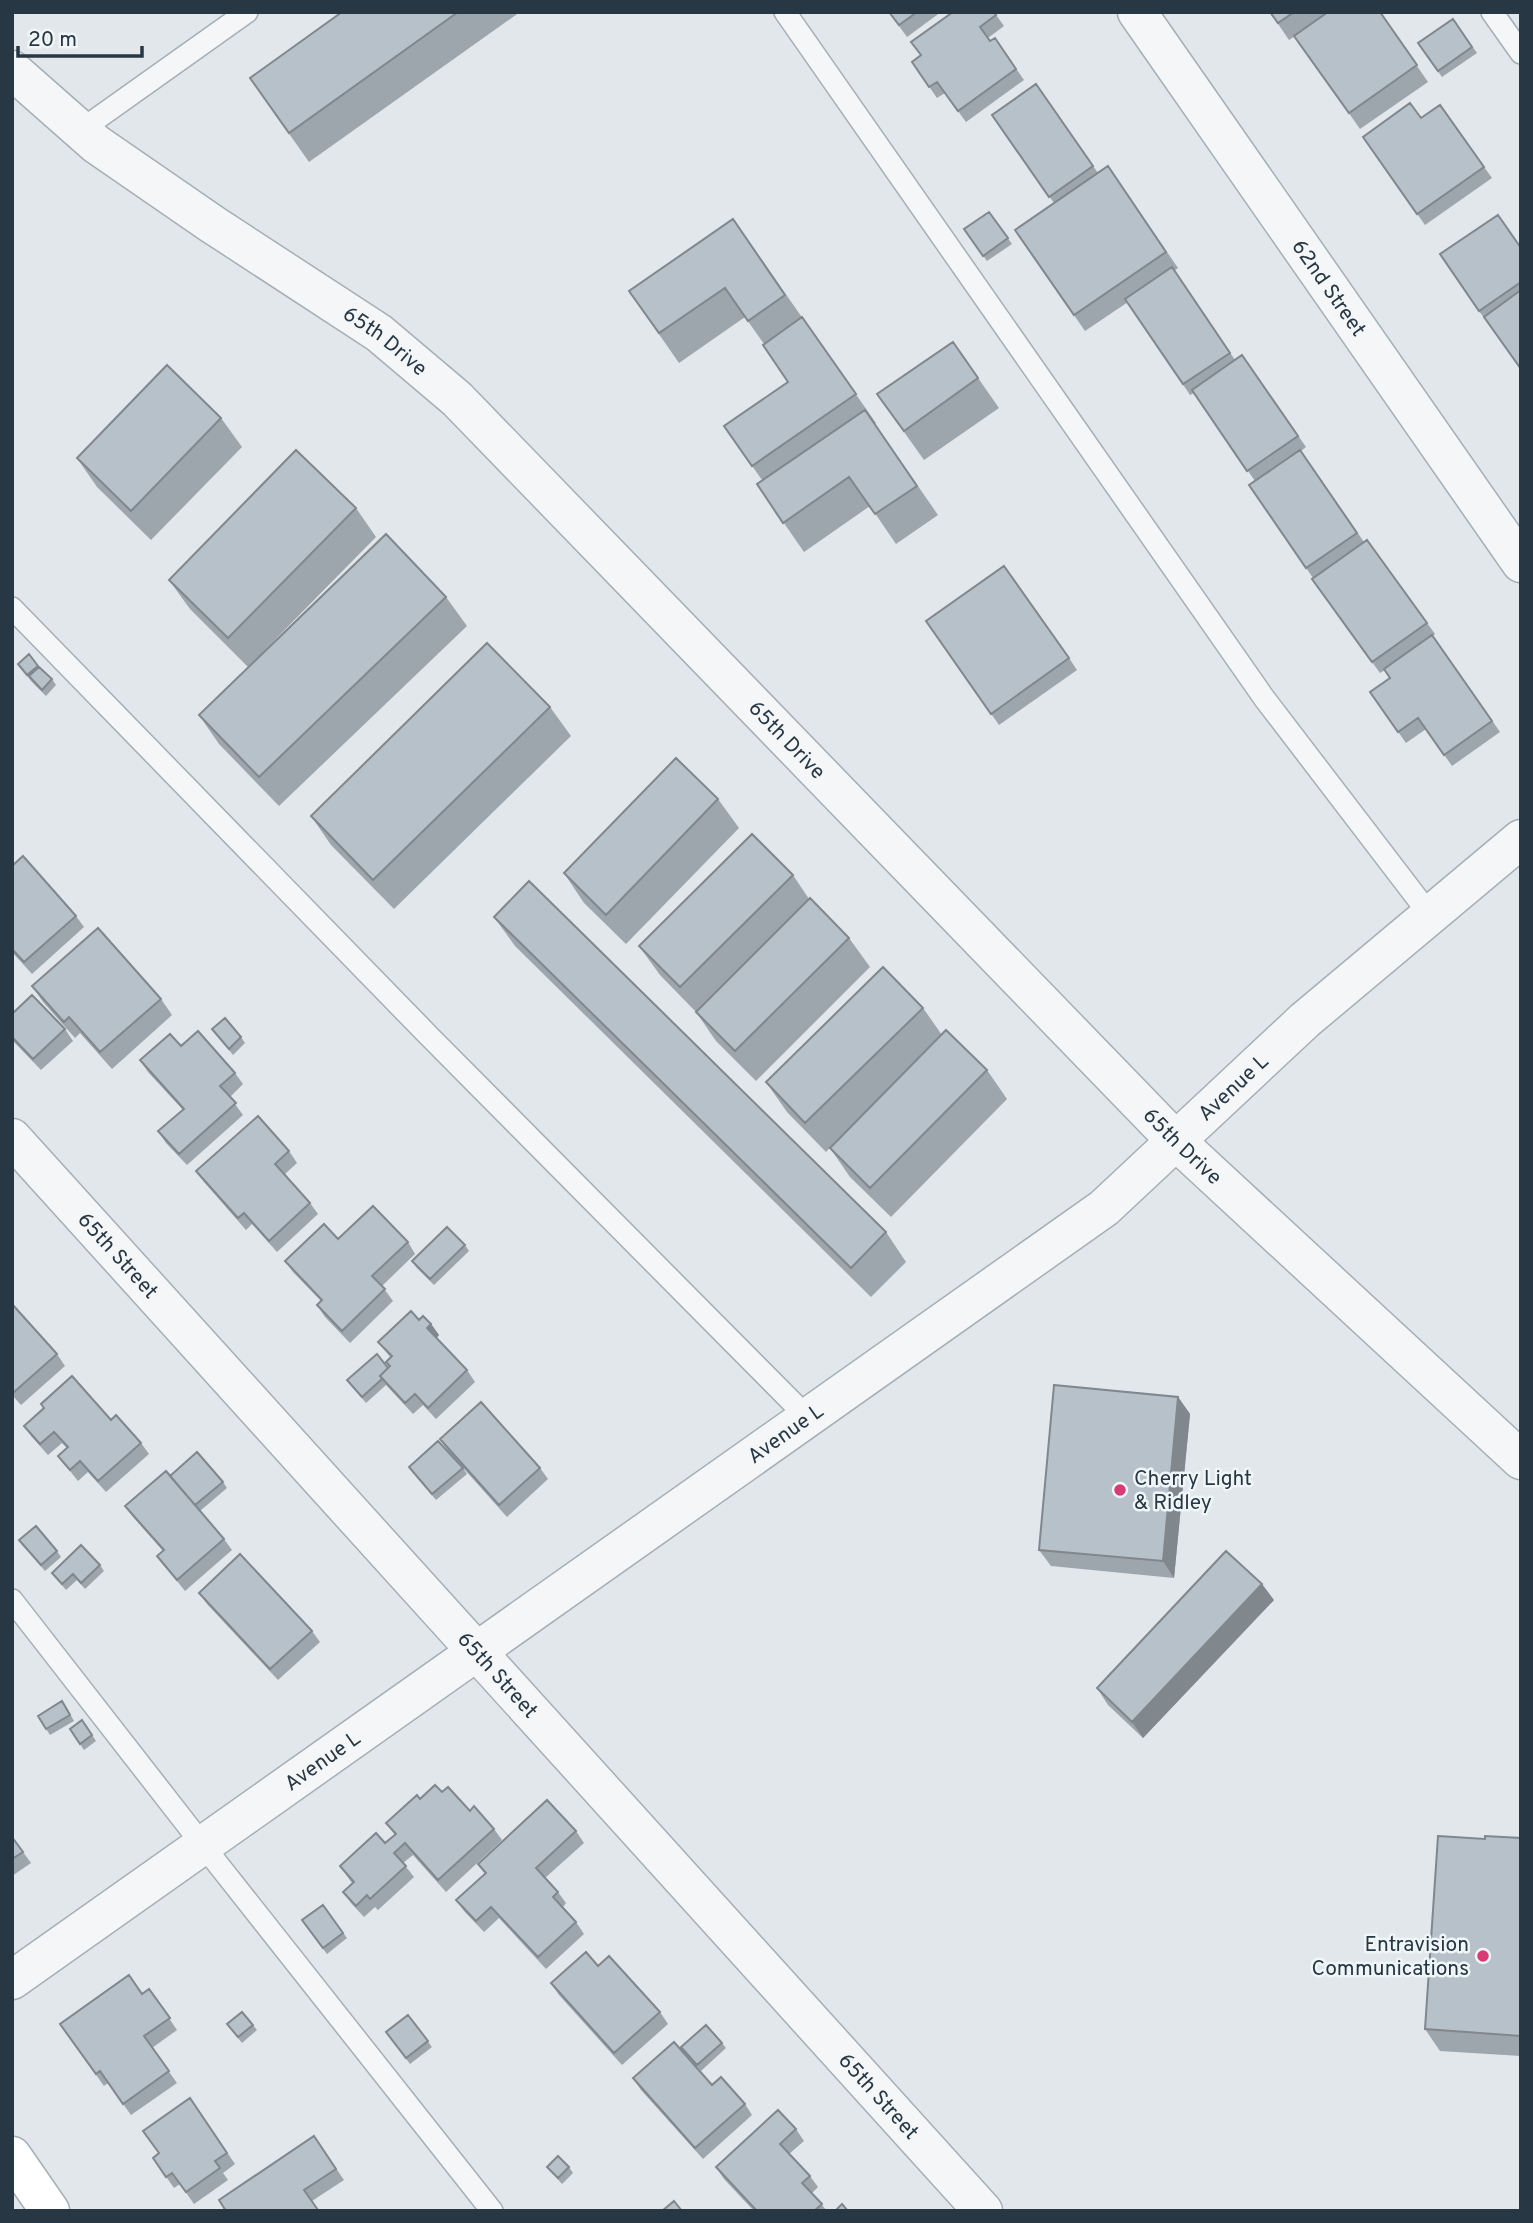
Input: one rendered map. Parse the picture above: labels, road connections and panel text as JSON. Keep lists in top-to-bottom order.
{
  "streets": {
    "street": [
      "62nd Street",
      "65th Drive",
      "Avenue L",
      "65th Street"
    ]
  },
  "crossings": [
    ["65th Drive", "Avenue L"],
    ["Avenue L", "65th Street"]
  ],
  "places": ["Cherry Light & Ridley", "Entravision Communications"],
  "scale_bar": "20 m"
}
